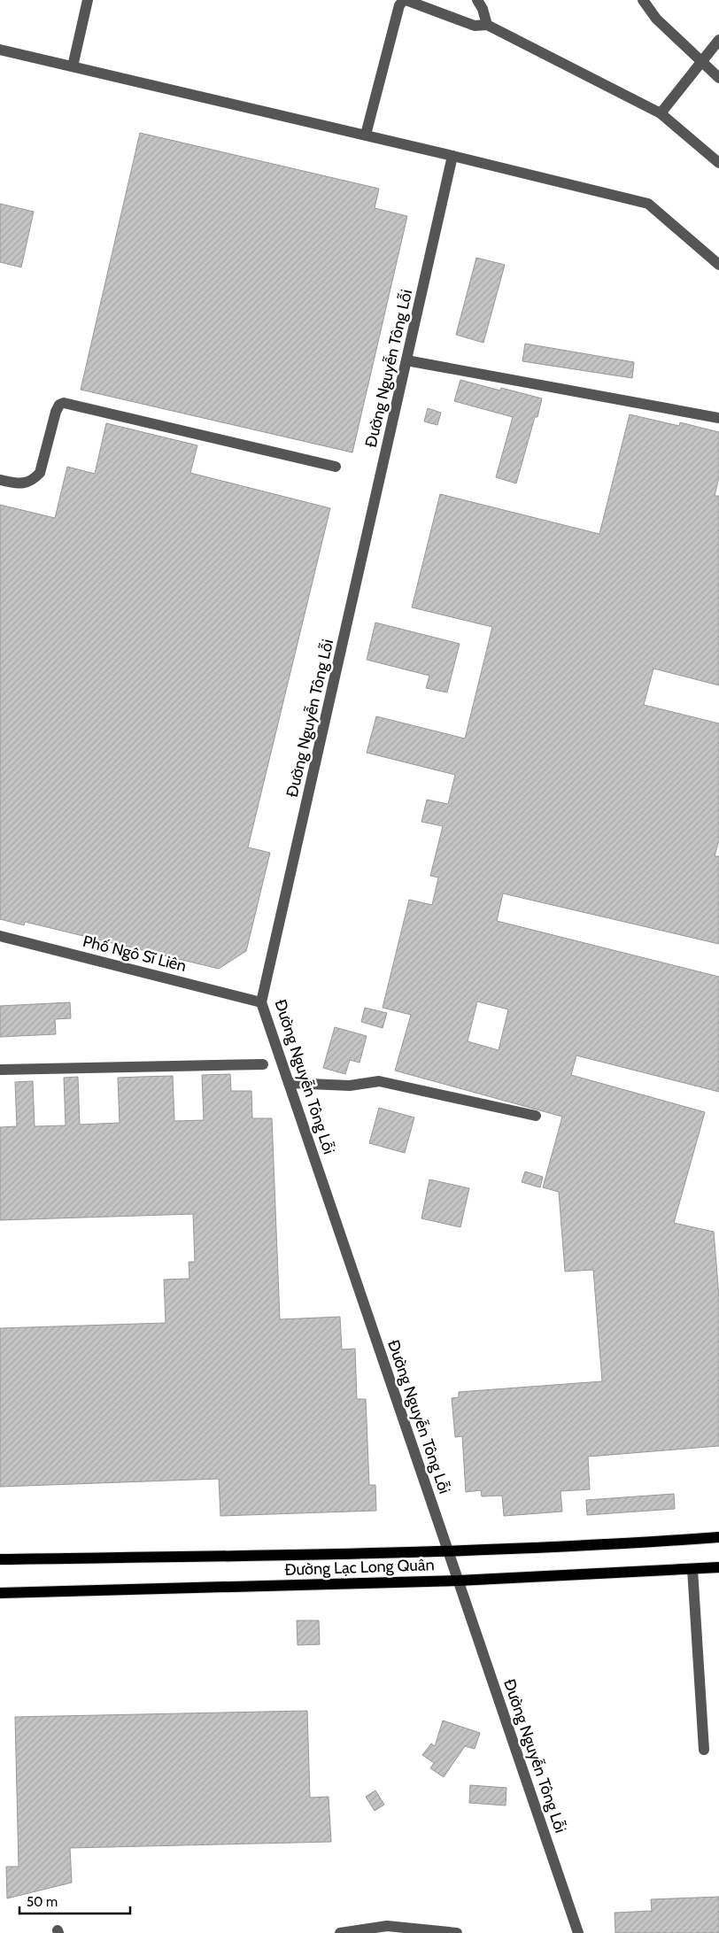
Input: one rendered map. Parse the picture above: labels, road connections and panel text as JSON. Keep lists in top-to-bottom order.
{
  "streets": {
    "main road": ["Đường Lạc Long Quân"],
    "street": ["Đường Nguyễn Tông Lỗi", "Phố Ngô Sĩ Liên"]
  },
  "crossings": [
    ["Đường Nguyễn Tông Lỗi", "Phố Ngô Sĩ Liên"],
    ["Đường Nguyễn Tông Lỗi", "Đường Lạc Long Quân"]
  ],
  "scale_bar": "50 m"
}
